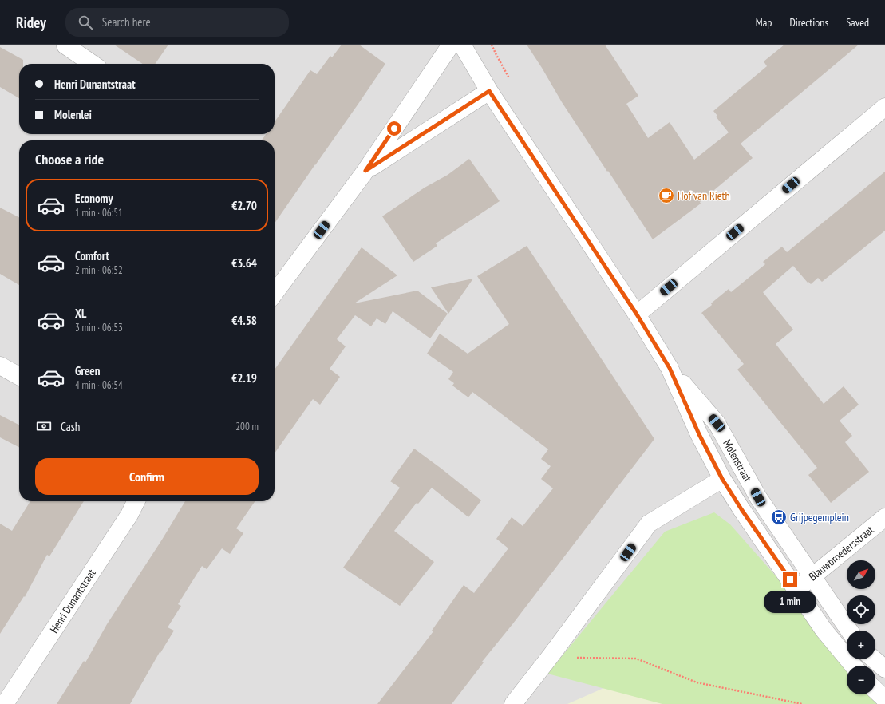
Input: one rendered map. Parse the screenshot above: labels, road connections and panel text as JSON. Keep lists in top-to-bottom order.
{
  "streets": {
    "street": ["Molenstraat", "Blauwbroedersstraat", "Henri Dunantstraat"]
  },
  "crossings": [
    ["Molenstraat", "Blauwbroedersstraat"]
  ],
  "places": {
    "cafe": ["Hof van Rieth"],
    "bus stop": ["Grijpegemplein"]
  },
  "north": "top right",
  "page": {
    "header": "Ridey",
    "search": "Search here",
    "nav": ["Map", "Directions", "Saved"],
    "banner": ["Henri Dunantstraat", "Molenlei"],
    "heading": "Choose a ride",
    "list": [
      {
        "name": "Economy",
        "note": "1 min · 06:51",
        "value": "€2.70"
      },
      {
        "name": "Comfort",
        "note": "2 min · 06:52",
        "value": "€3.64"
      },
      {
        "name": "XL",
        "note": "3 min · 06:53",
        "value": "€4.58"
      },
      {
        "name": "Green",
        "note": "4 min · 06:54",
        "value": "€2.19"
      }
    ],
    "pay": ["Cash", "200 m"],
    "buttons": "Confirm",
    "map_buttons": ["+", "−"],
    "bubble": "1 min"
  }
}
